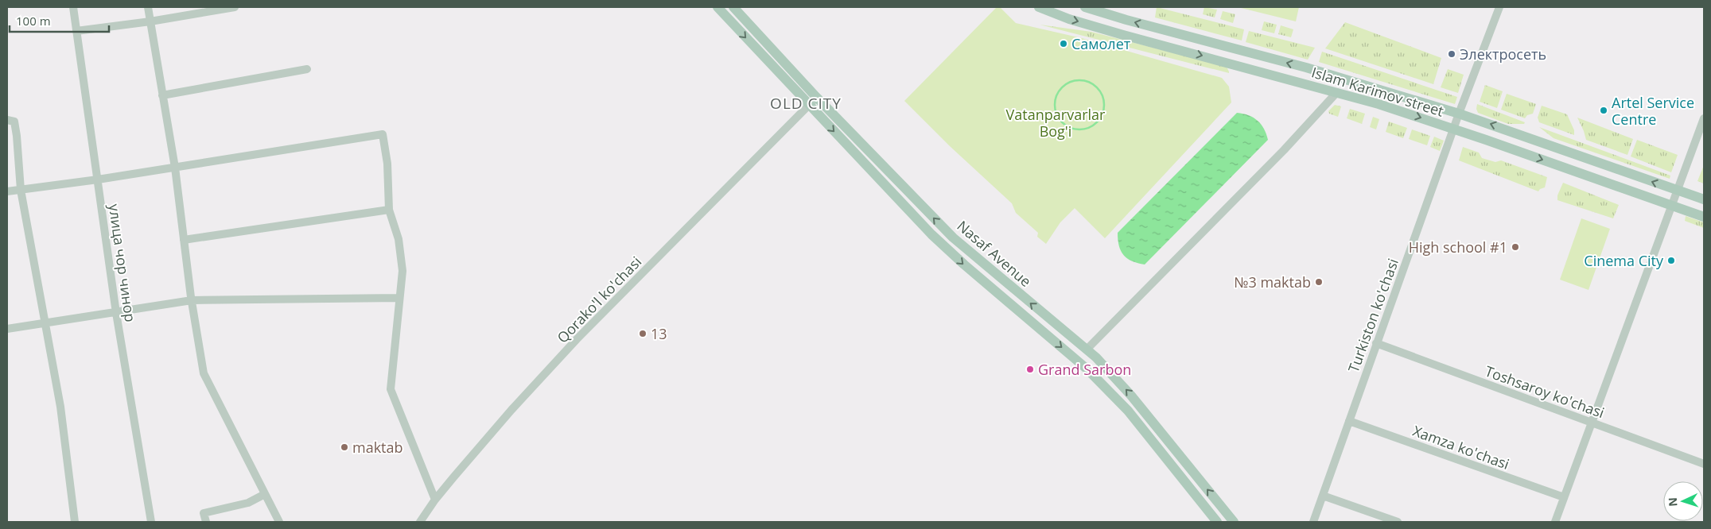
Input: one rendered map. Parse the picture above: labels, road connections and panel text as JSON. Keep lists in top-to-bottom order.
{
  "streets": {
    "main road": ["Islam Karimov street", "Nasaf Avenue"],
    "street": [
      "улица чор чинор",
      "Qorako'l ko'chasi",
      "Turkiston ko'chasi",
      "Toshsaroy ko'chasi",
      "Xamza ko'chasi"
    ]
  },
  "crossings": [
    ["Islam Karimov street", "Turkiston ko'chasi"],
    ["Nasaf Avenue", "Qorako'l ko'chasi"],
    ["Turkiston ko'chasi", "Toshsaroy ko'chasi"],
    ["Turkiston ko'chasi", "Xamza ko'chasi"]
  ],
  "districts": ["OLD CITY"],
  "parks": ["Vatanparvarlar Bog'i"],
  "places": [
    "Самолет",
    "Электросеть",
    "Artel Service Centre",
    "High school #1",
    "Cinema City",
    "№3 maktab",
    "13",
    "Grand Sarbon",
    "maktab"
  ],
  "scale_bar": "100 m",
  "north": "left"
}
